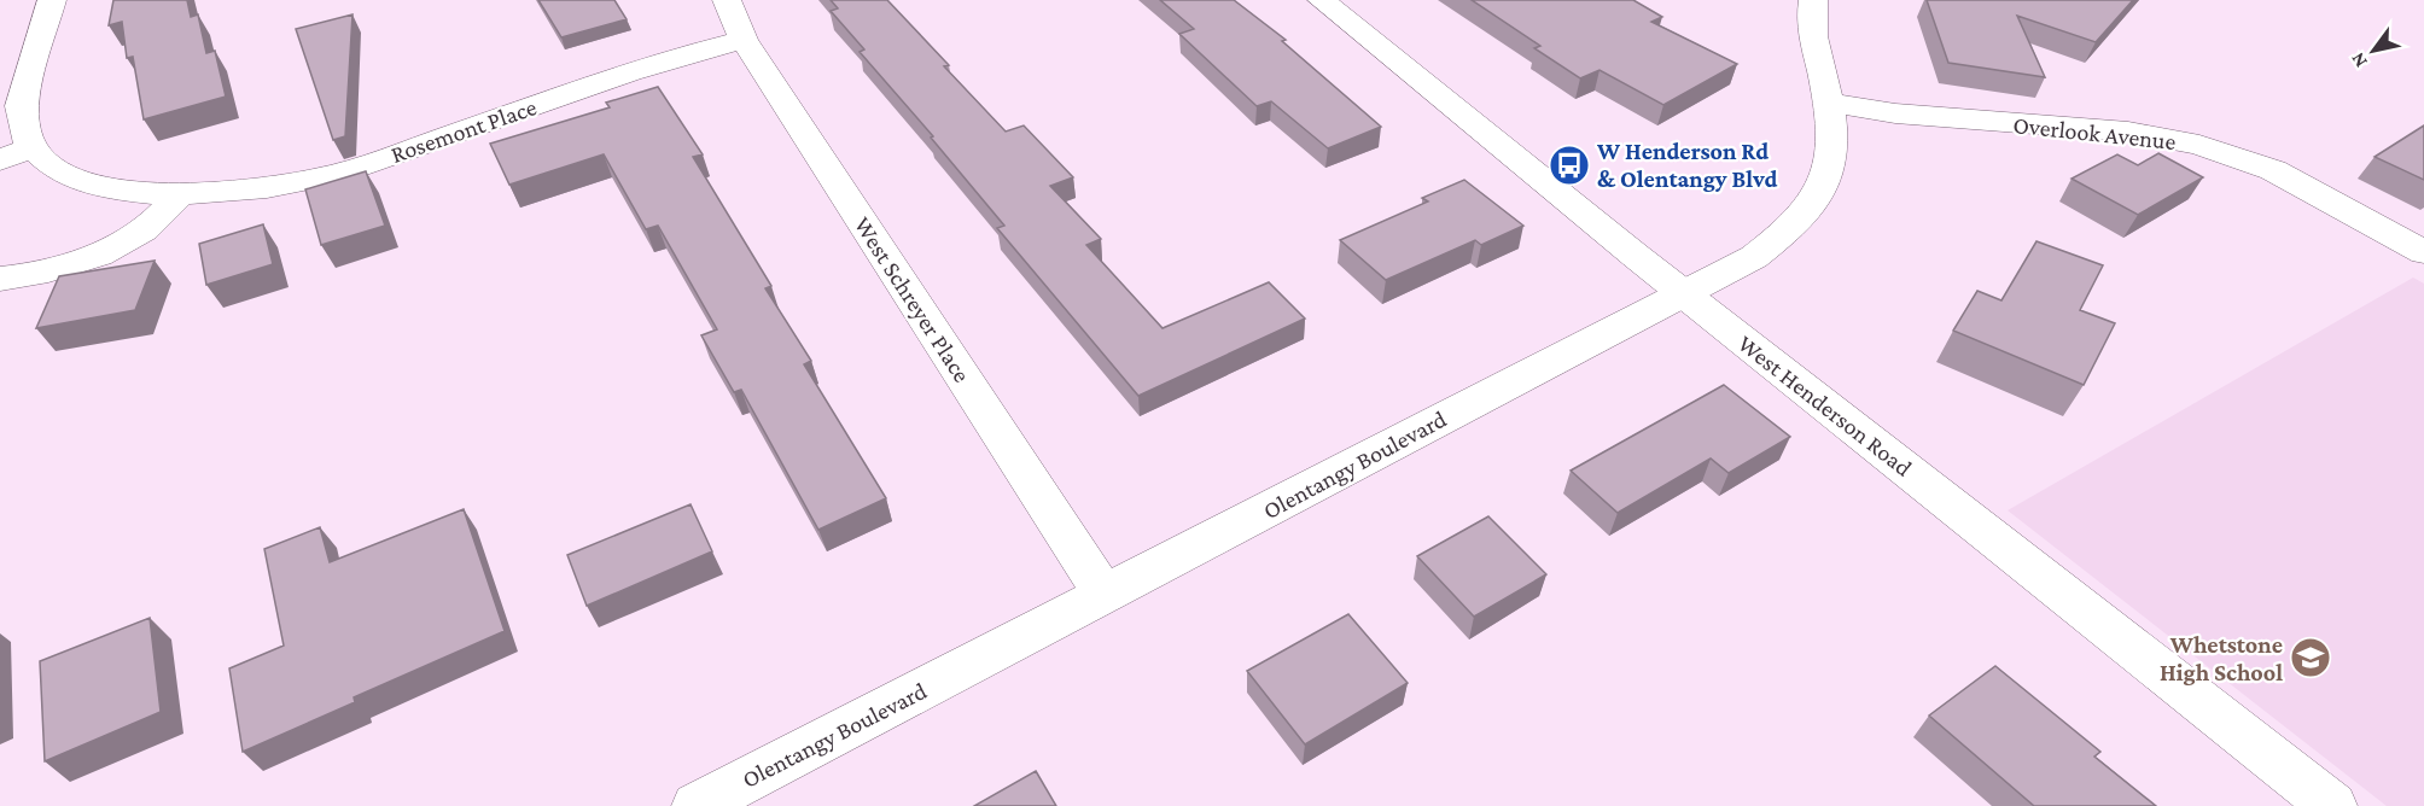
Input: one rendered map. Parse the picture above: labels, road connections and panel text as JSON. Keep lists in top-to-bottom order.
{
  "streets": {
    "street": [
      "Rosemont Place",
      "Overlook Avenue",
      "West Schreyer Place",
      "West Henderson Road",
      "Olentangy Boulevard"
    ]
  },
  "crossings": [
    ["Rosemont Place", "West Schreyer Place"],
    ["Overlook Avenue", "Olentangy Boulevard"],
    ["West Schreyer Place", "Olentangy Boulevard"],
    ["West Henderson Road", "Olentangy Boulevard"]
  ],
  "places": {
    "bus stop": ["W Henderson Rd & Olentangy Blvd"],
    "school or university": ["Whetstone High School"]
  },
  "north": "bottom left"
}
